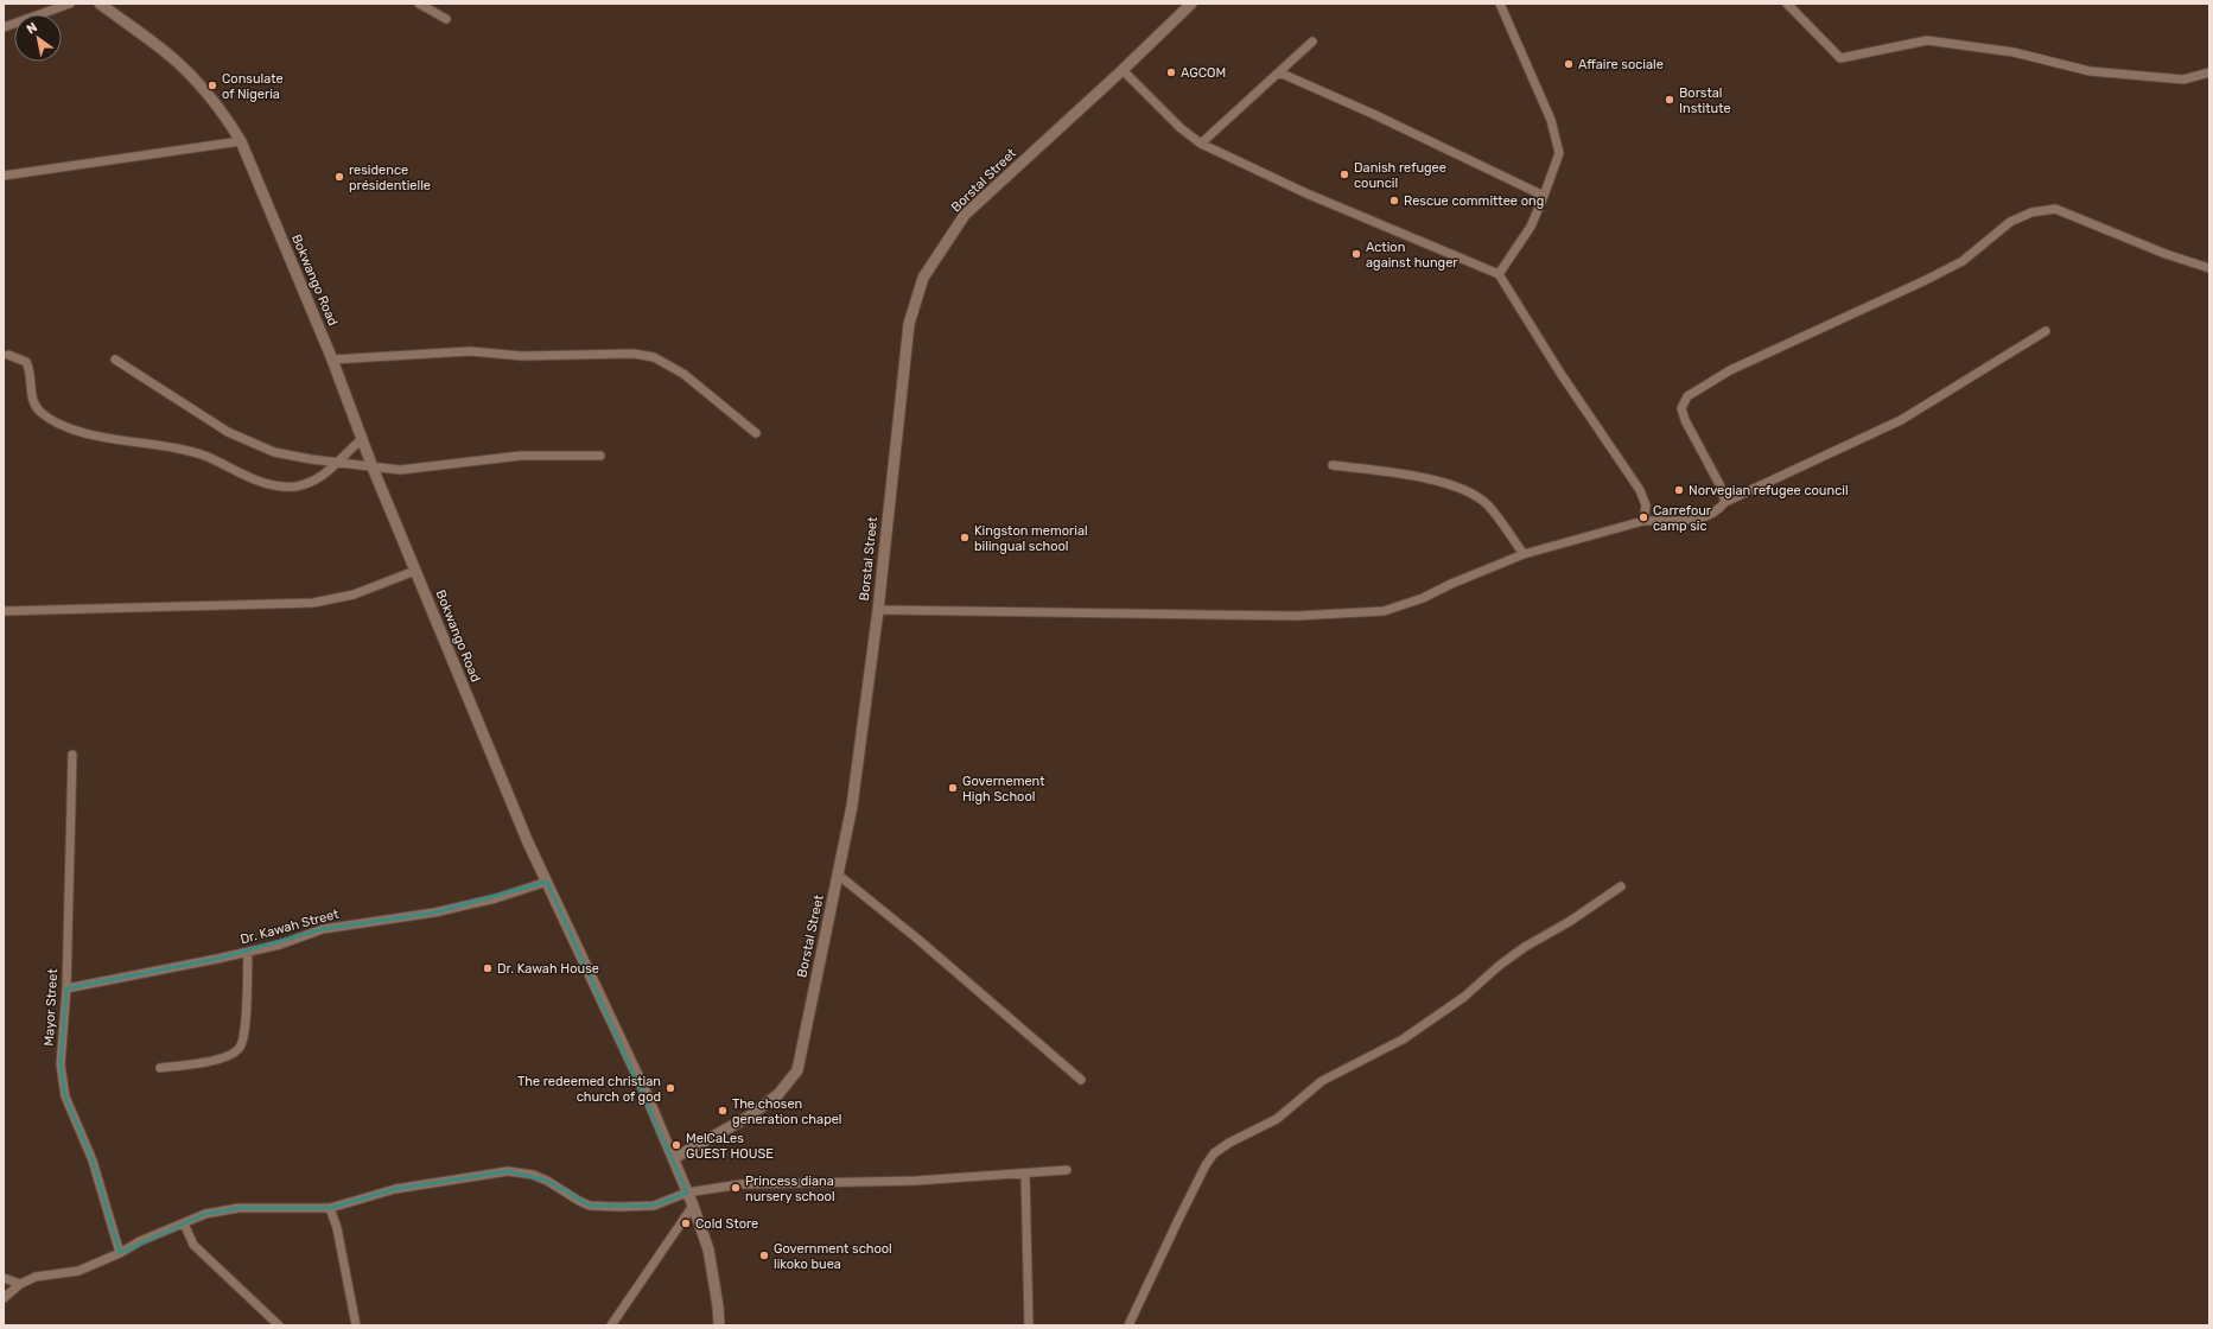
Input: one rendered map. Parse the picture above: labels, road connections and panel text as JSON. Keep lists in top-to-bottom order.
{
  "streets": {
    "street": [
      "Borstal Street",
      "Bokwango Road",
      "Dr. Kawah Street",
      "Mayor Street"
    ]
  },
  "crossings": [
    ["Borstal Street", "Bokwango Road"],
    ["Bokwango Road", "Dr. Kawah Street"],
    ["Dr. Kawah Street", "Mayor Street"]
  ],
  "places": [
    "Affaire sociale",
    "AGCOM",
    "Consulate of Nigeria",
    "Borstal Institute",
    "Danish refugee council",
    "residence présidentielle",
    "Rescue committee ong",
    "Action against hunger",
    "Norvegian refugee council",
    "Carrefour camp sic",
    "Kingston memorial bilingual school",
    "Governement High School",
    "Dr. Kawah House",
    "The redeemed christian church of god",
    "The chosen generation chapel",
    "MelCaLes GUEST HOUSE",
    "Princess diana nursery school",
    "Cold Store",
    "Government school likoko buea"
  ],
  "north": "top left"
}
